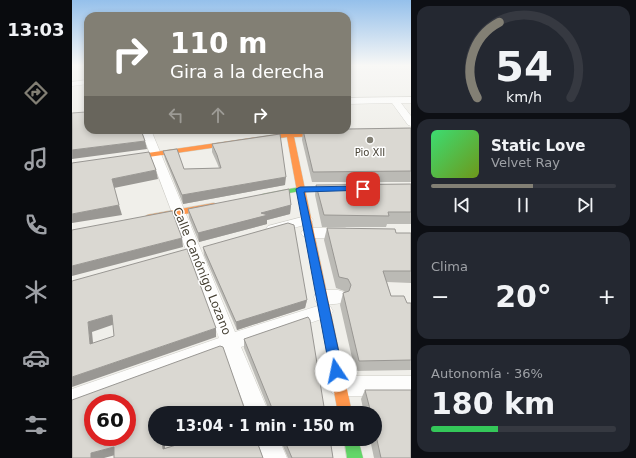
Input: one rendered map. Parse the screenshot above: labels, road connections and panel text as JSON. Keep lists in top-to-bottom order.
{
  "streets": {
    "street": ["Calle Canónigo Lozano"]
  },
  "places": ["Pio XII"],
  "page": {
    "tabs": "13:03",
    "turn": ["110 m", "Gira a la derecha"],
    "song": ["Static Love", "Velvet Ray"],
    "tile": [
      "Clima",
      ["Autonomía · 36%", "180 km"]
    ],
    "heat": ["−", "20°", "+"],
    "limit": "60",
    "trip": "13:04 · 1 min · 150 m",
    "gauge": ["54", "km/h"]
  }
}
